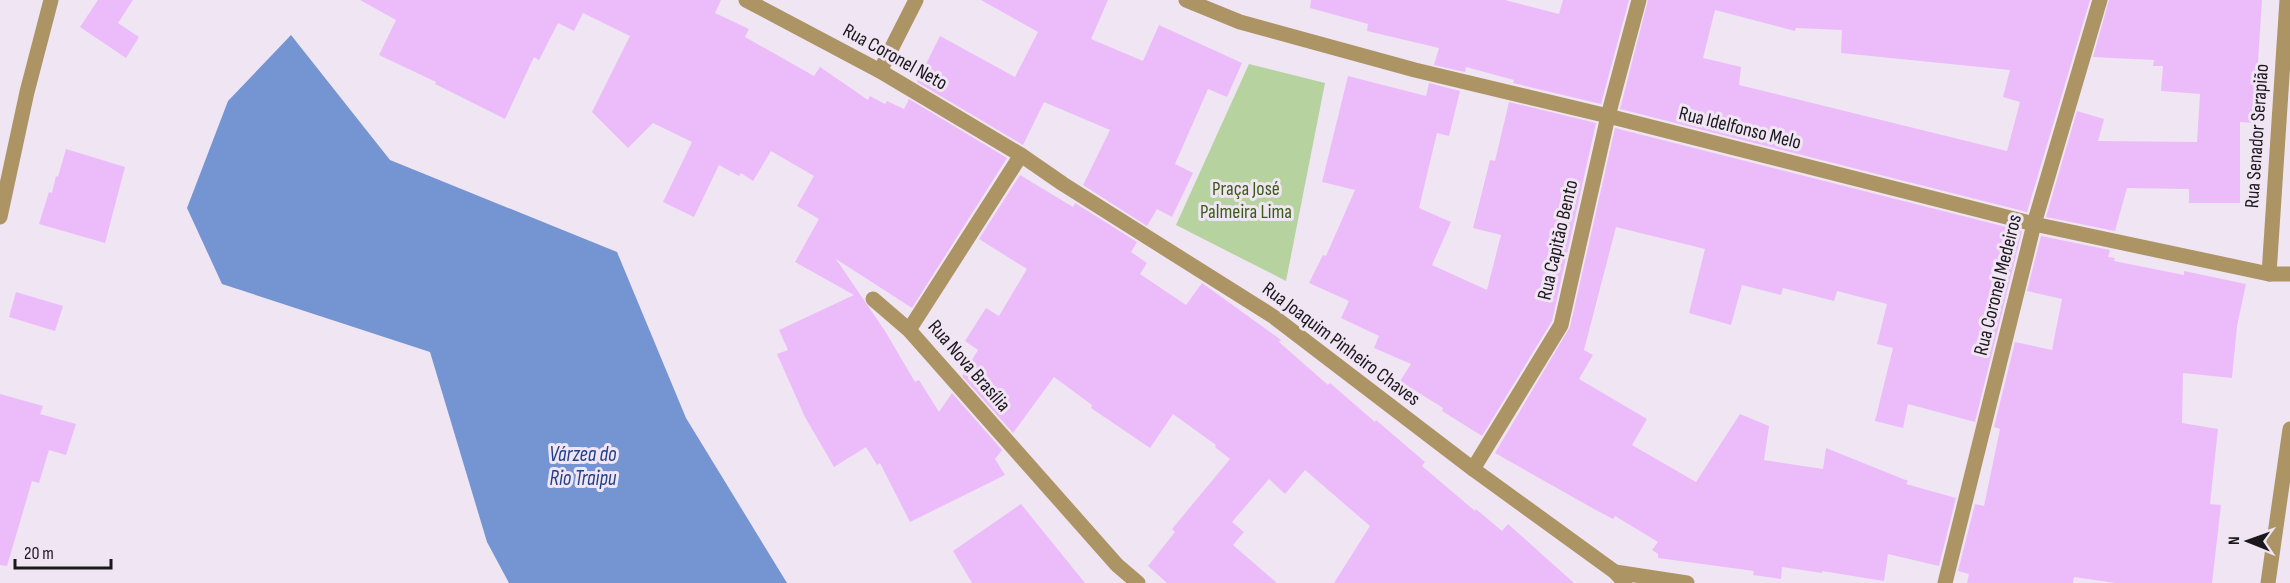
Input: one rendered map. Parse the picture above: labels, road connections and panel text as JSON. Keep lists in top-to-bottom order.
{
  "streets": {
    "street": [
      "Rua Coronel Neto",
      "Rua Idelfonso Melo",
      "Rua Senador Serapião",
      "Rua Capitão Bento",
      "Rua Coronel Medeiros",
      "Rua Joaquim Pinheiro Chaves",
      "Rua Nova Brasília"
    ]
  },
  "crossings": [
    ["Rua Coronel Neto", "Rua Joaquim Pinheiro Chaves"],
    ["Rua Coronel Neto", "Rua Nova Brasília"],
    ["Rua Idelfonso Melo", "Rua Senador Serapião"],
    ["Rua Idelfonso Melo", "Rua Capitão Bento"],
    ["Rua Idelfonso Melo", "Rua Coronel Medeiros"],
    ["Rua Capitão Bento", "Rua Joaquim Pinheiro Chaves"],
    ["Rua Joaquim Pinheiro Chaves", "Rua Nova Brasília"]
  ],
  "water": ["Várzea do Rio Traipu"],
  "parks": ["Praça José Palmeira Lima"],
  "scale_bar": "20 m",
  "north": "left"
}
